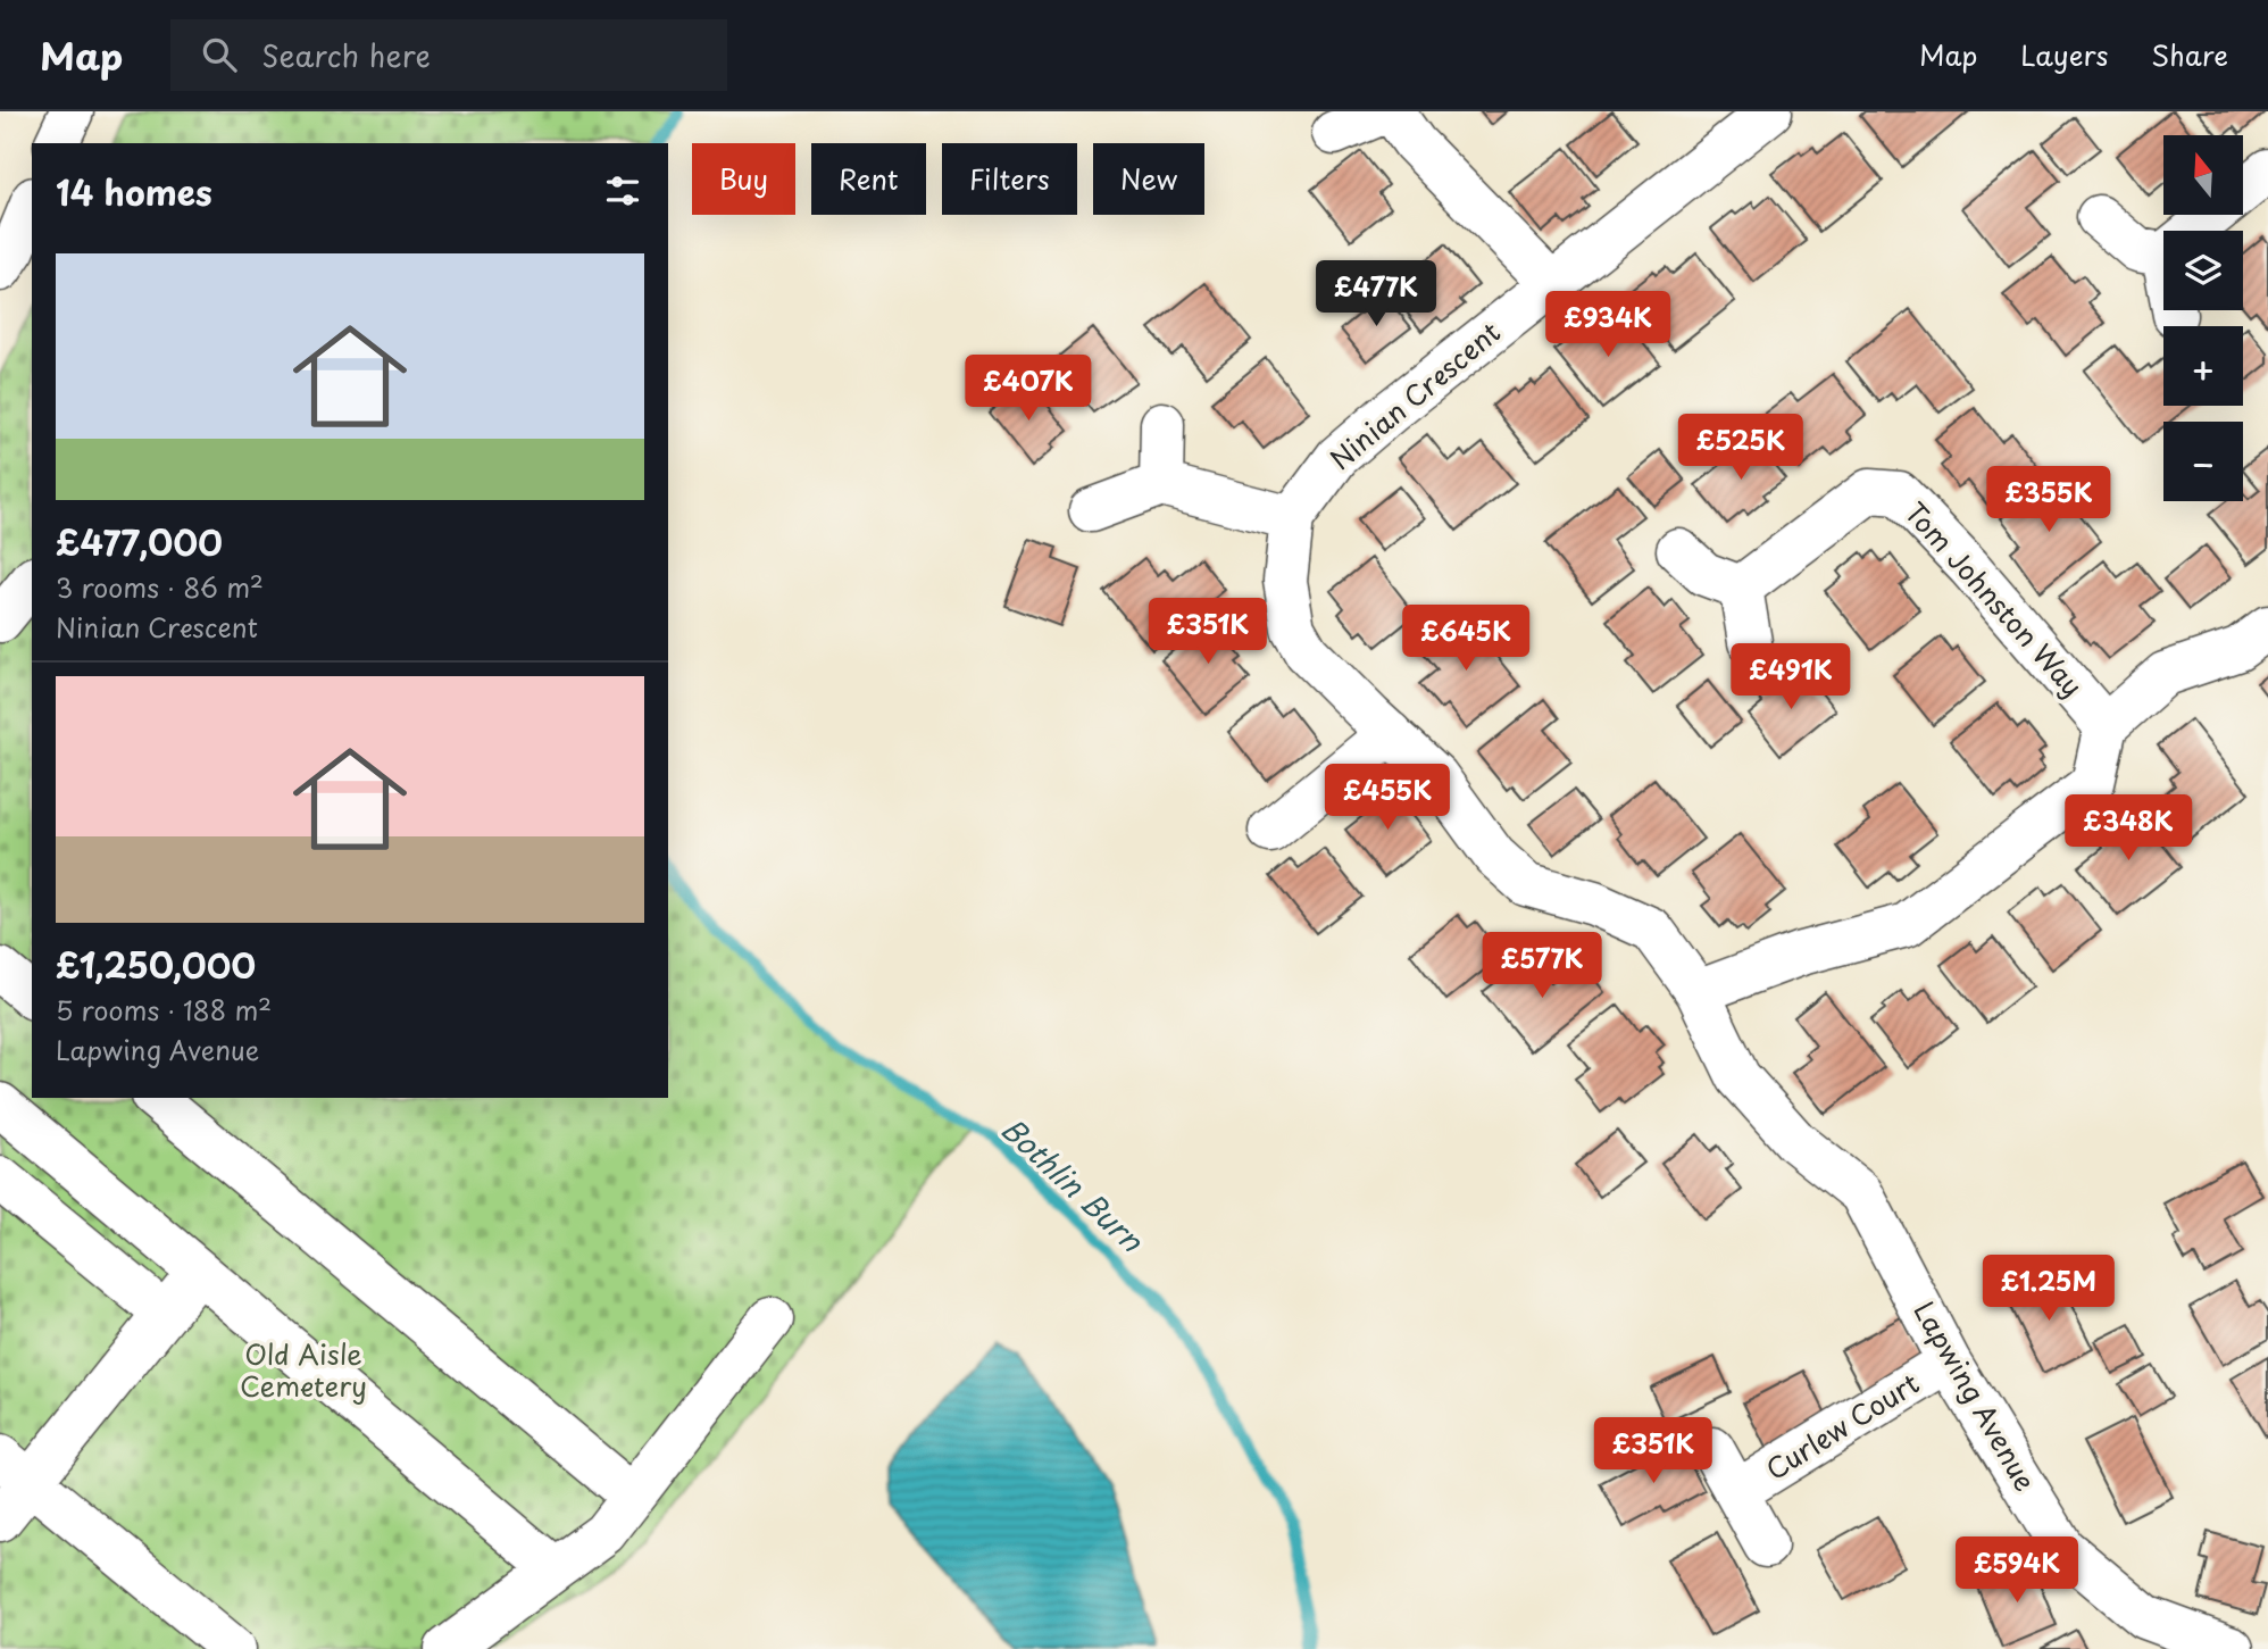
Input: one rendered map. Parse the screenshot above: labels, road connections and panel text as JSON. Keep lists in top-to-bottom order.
{
  "streets": {
    "street": [
      "Ninian Crescent",
      "Tom Johnston Way",
      "Lapwing Avenue",
      "Curlew Court"
    ]
  },
  "crossings": [
    ["Lapwing Avenue", "Curlew Court"]
  ],
  "water": ["Bothlin Burn"],
  "parks": ["Old Aisle Cemetery"],
  "north": "top",
  "page": {
    "header": "Map",
    "search": "Search here",
    "nav": ["Map", "Layers", "Share"],
    "map_buttons": ["+", "−"],
    "chip": [
      "Buy",
      "Rent",
      "Filters",
      "New"
    ],
    "heading": "14 homes",
    "list": [
      {
        "name": "£477,000",
        "note": "3 rooms · 86 m² · Ninian Crescent"
      },
      {
        "name": "£1,250,000",
        "note": "5 rooms · 188 m² · Lapwing Avenue"
      }
    ],
    "price": [
      "£477K",
      "£934K",
      "£407K",
      "£525K",
      "£355K",
      "£351K",
      "£645K",
      "£491K",
      "£455K",
      "£348K",
      "£577K",
      "£1.25M",
      "£351K",
      "£594K"
    ]
  }
}
